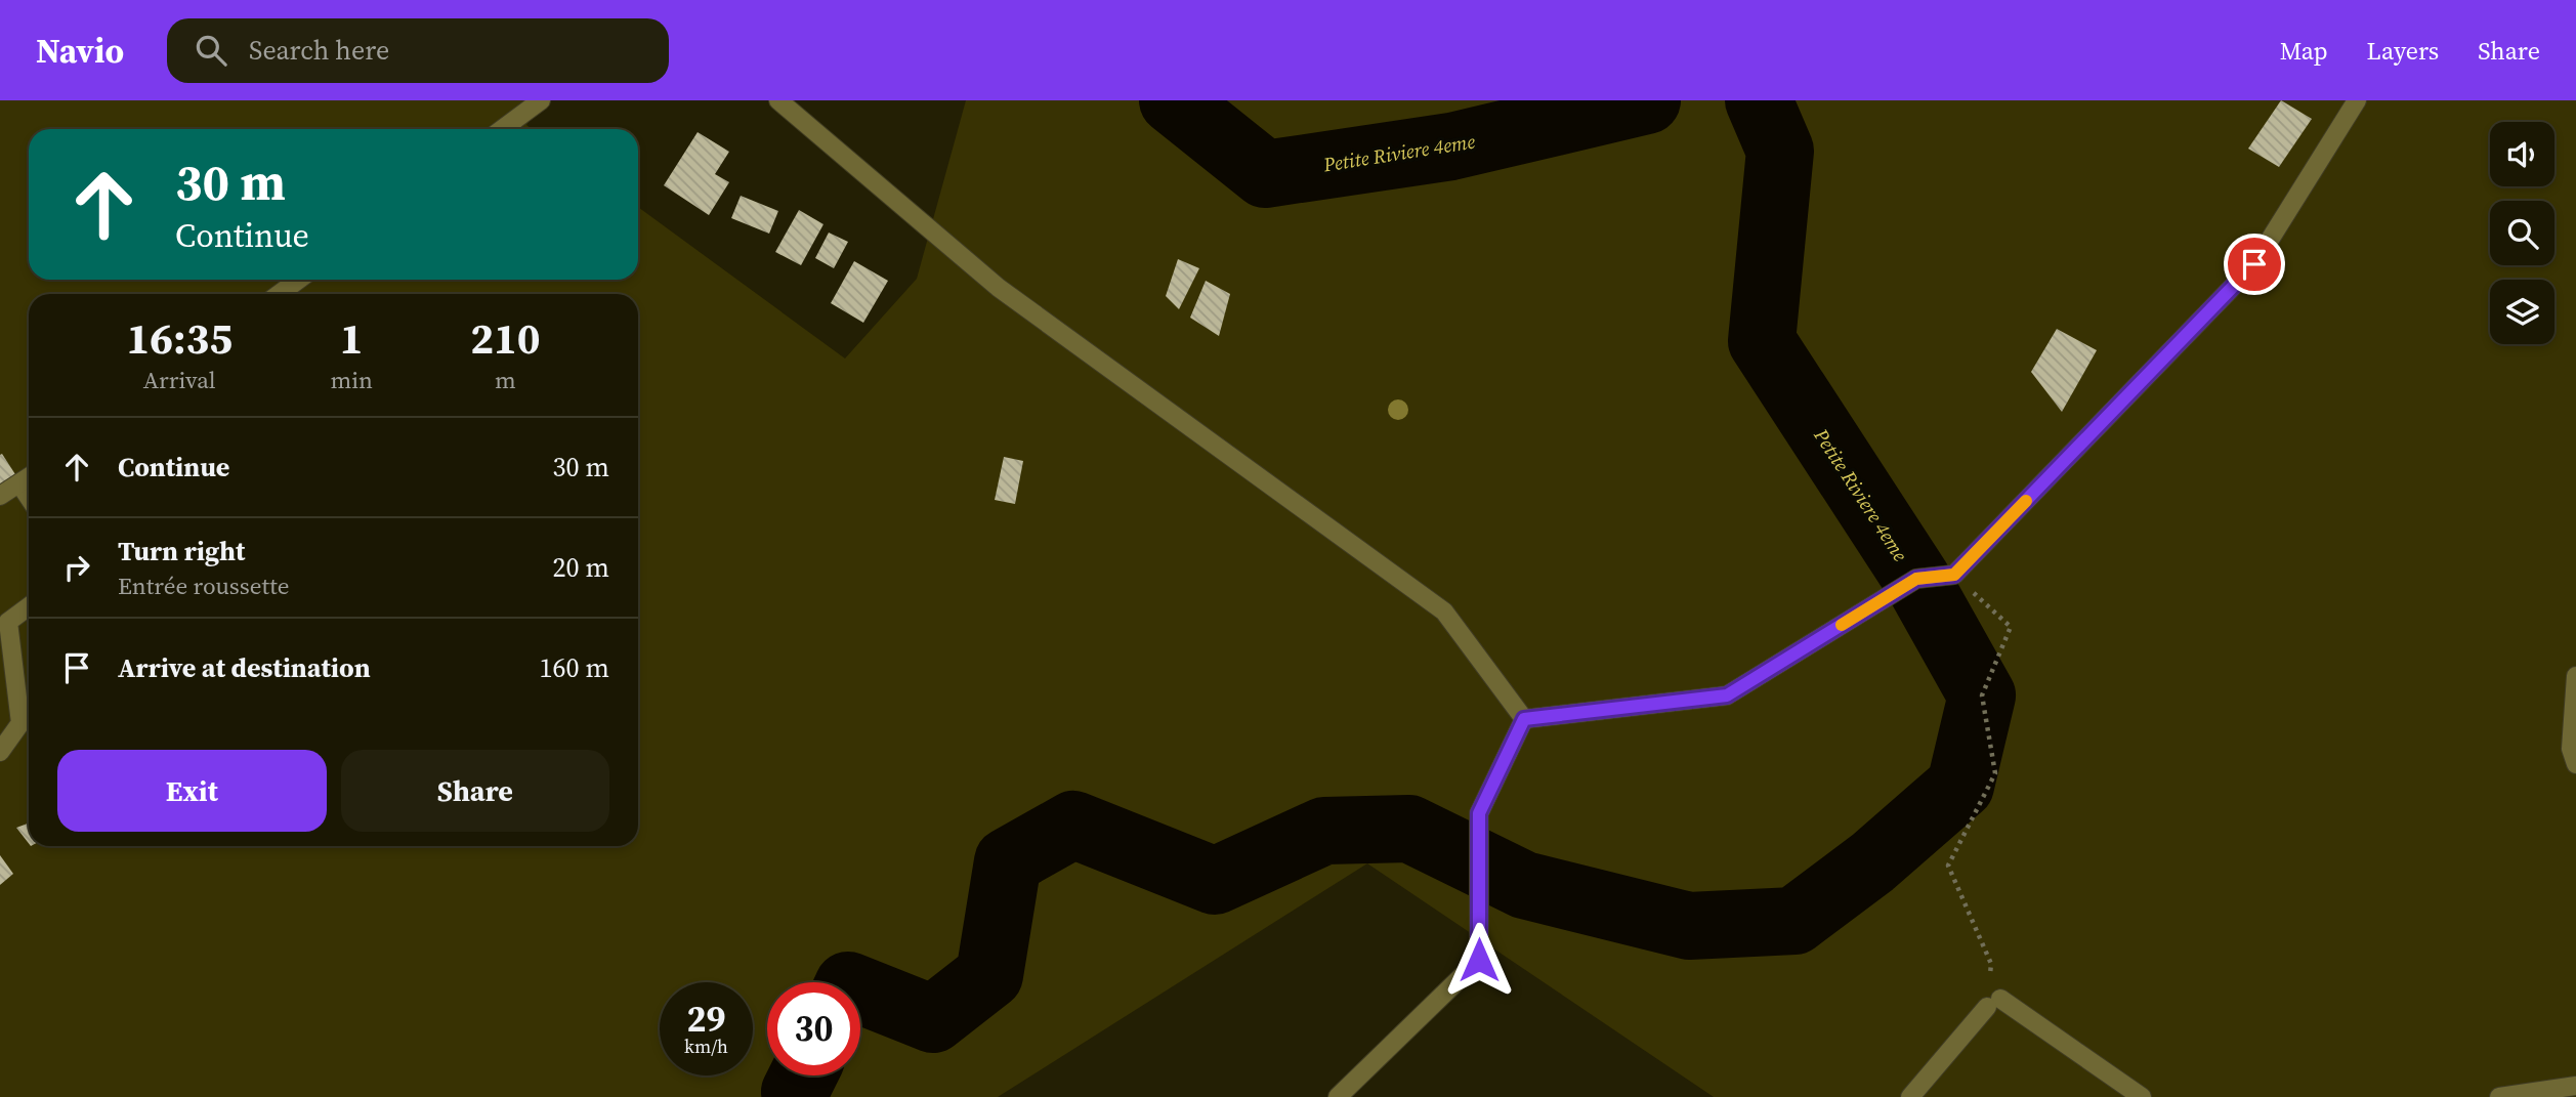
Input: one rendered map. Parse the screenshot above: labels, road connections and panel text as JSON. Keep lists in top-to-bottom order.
{
  "water": ["Petite Riviere 4eme"],
  "page": {
    "header": "Navio",
    "search": "Search here",
    "nav": ["Map", "Layers", "Share"],
    "turn": ["30 m", "Continue"],
    "eta": [
      "16:35",
      "Arrival",
      "1",
      "min",
      "210",
      "m"
    ],
    "list": [
      {
        "name": "Continue",
        "value": "30 m"
      },
      {
        "name": "Turn right",
        "note": "Entrée roussette",
        "value": "20 m"
      },
      {
        "name": "Arrive at destination",
        "value": "160 m"
      }
    ],
    "buttons": ["Exit", "Share"],
    "speed": "29 km/h",
    "limit": "30"
  }
}
